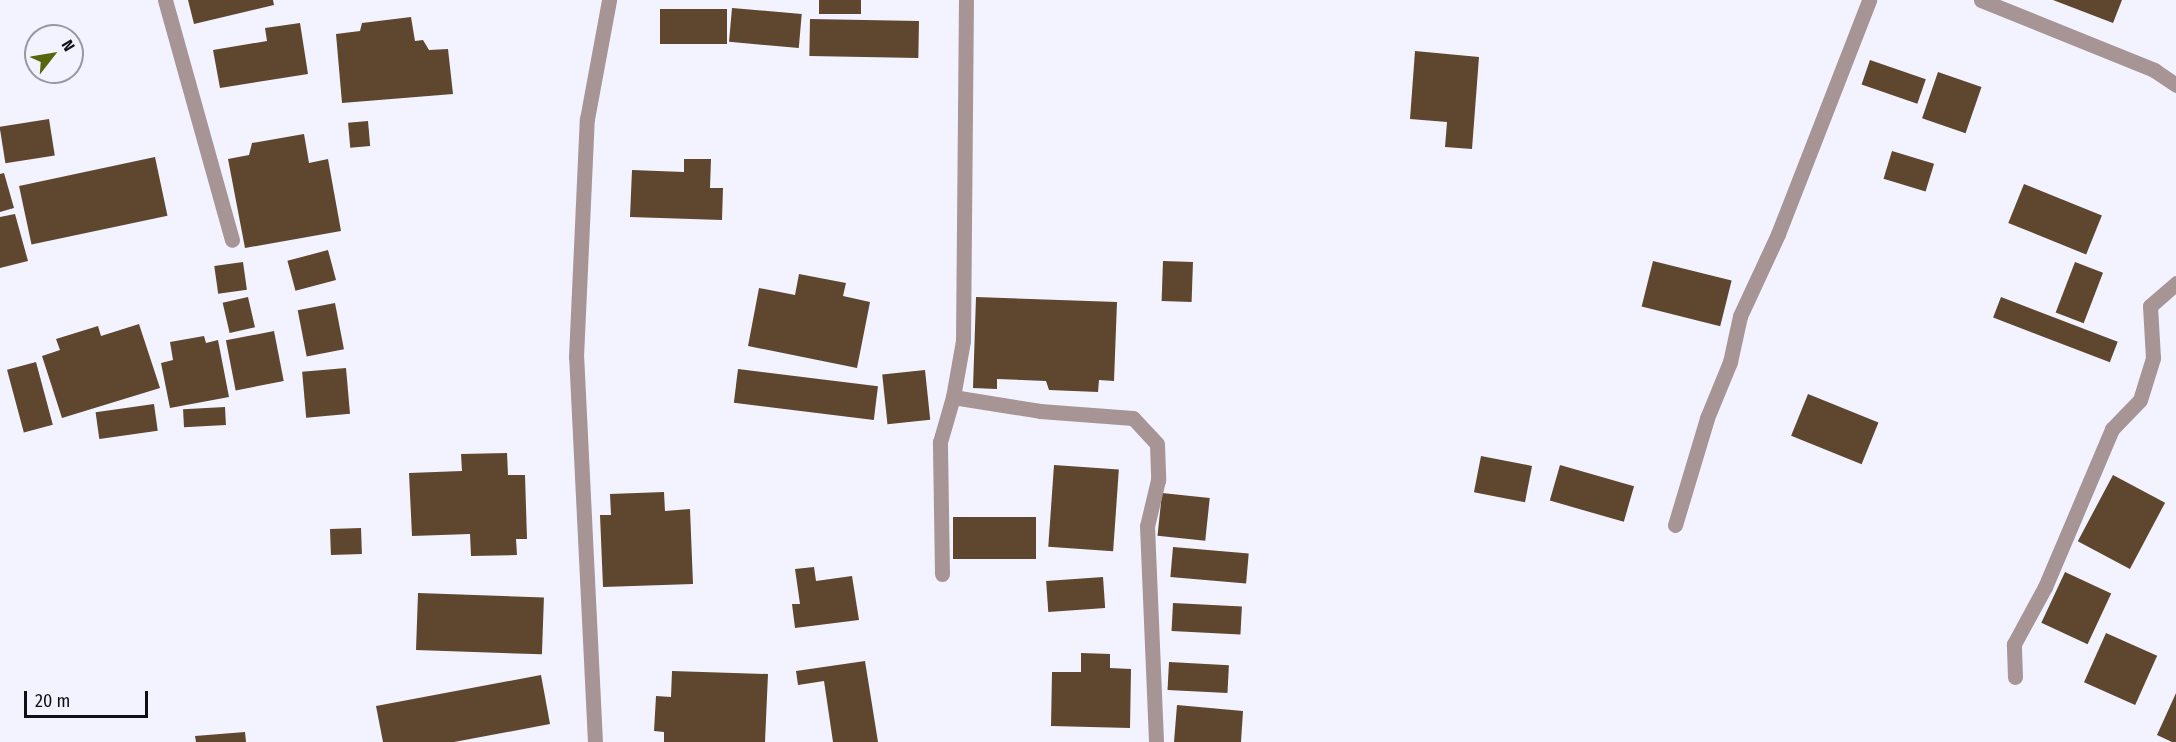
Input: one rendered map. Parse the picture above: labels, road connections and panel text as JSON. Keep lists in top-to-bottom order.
{
  "scale_bar": "20 m",
  "north": "top right"
}
